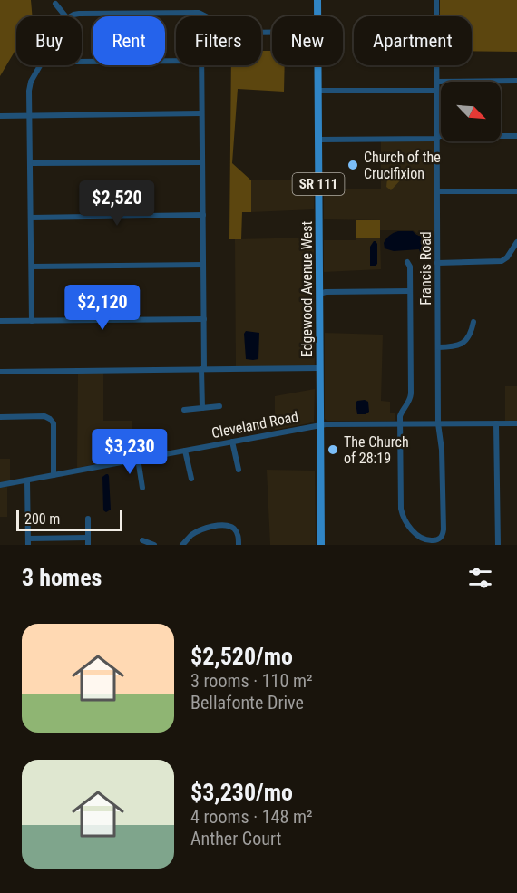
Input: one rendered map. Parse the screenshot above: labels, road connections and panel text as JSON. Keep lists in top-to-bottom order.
{
  "streets": {
    "main road": ["SR 111", "Edgewood Avenue West"],
    "street": ["Francis Road", "Cleveland Road"]
  },
  "crossings": [
    ["Francis Road", "Cleveland Road"],
    ["Edgewood Avenue West", "Cleveland Road"]
  ],
  "places": ["Church of the Crucifixion", "The Church of 28:19"],
  "scale_bar": "200 m",
  "north": "bottom right",
  "page": {
    "chip": [
      "Buy",
      "Rent",
      "Filters",
      "New",
      "Apartment"
    ],
    "price": ["$2,520", "$2,120", "$3,230"],
    "scale": "200 m",
    "heading": "3 homes",
    "list": [
      {
        "name": "$2,520/mo",
        "note": "3 rooms · 110 m² · Bellafonte Drive"
      },
      {
        "name": "$3,230/mo",
        "note": "4 rooms · 148 m² · Anther Court"
      }
    ]
  }
}
